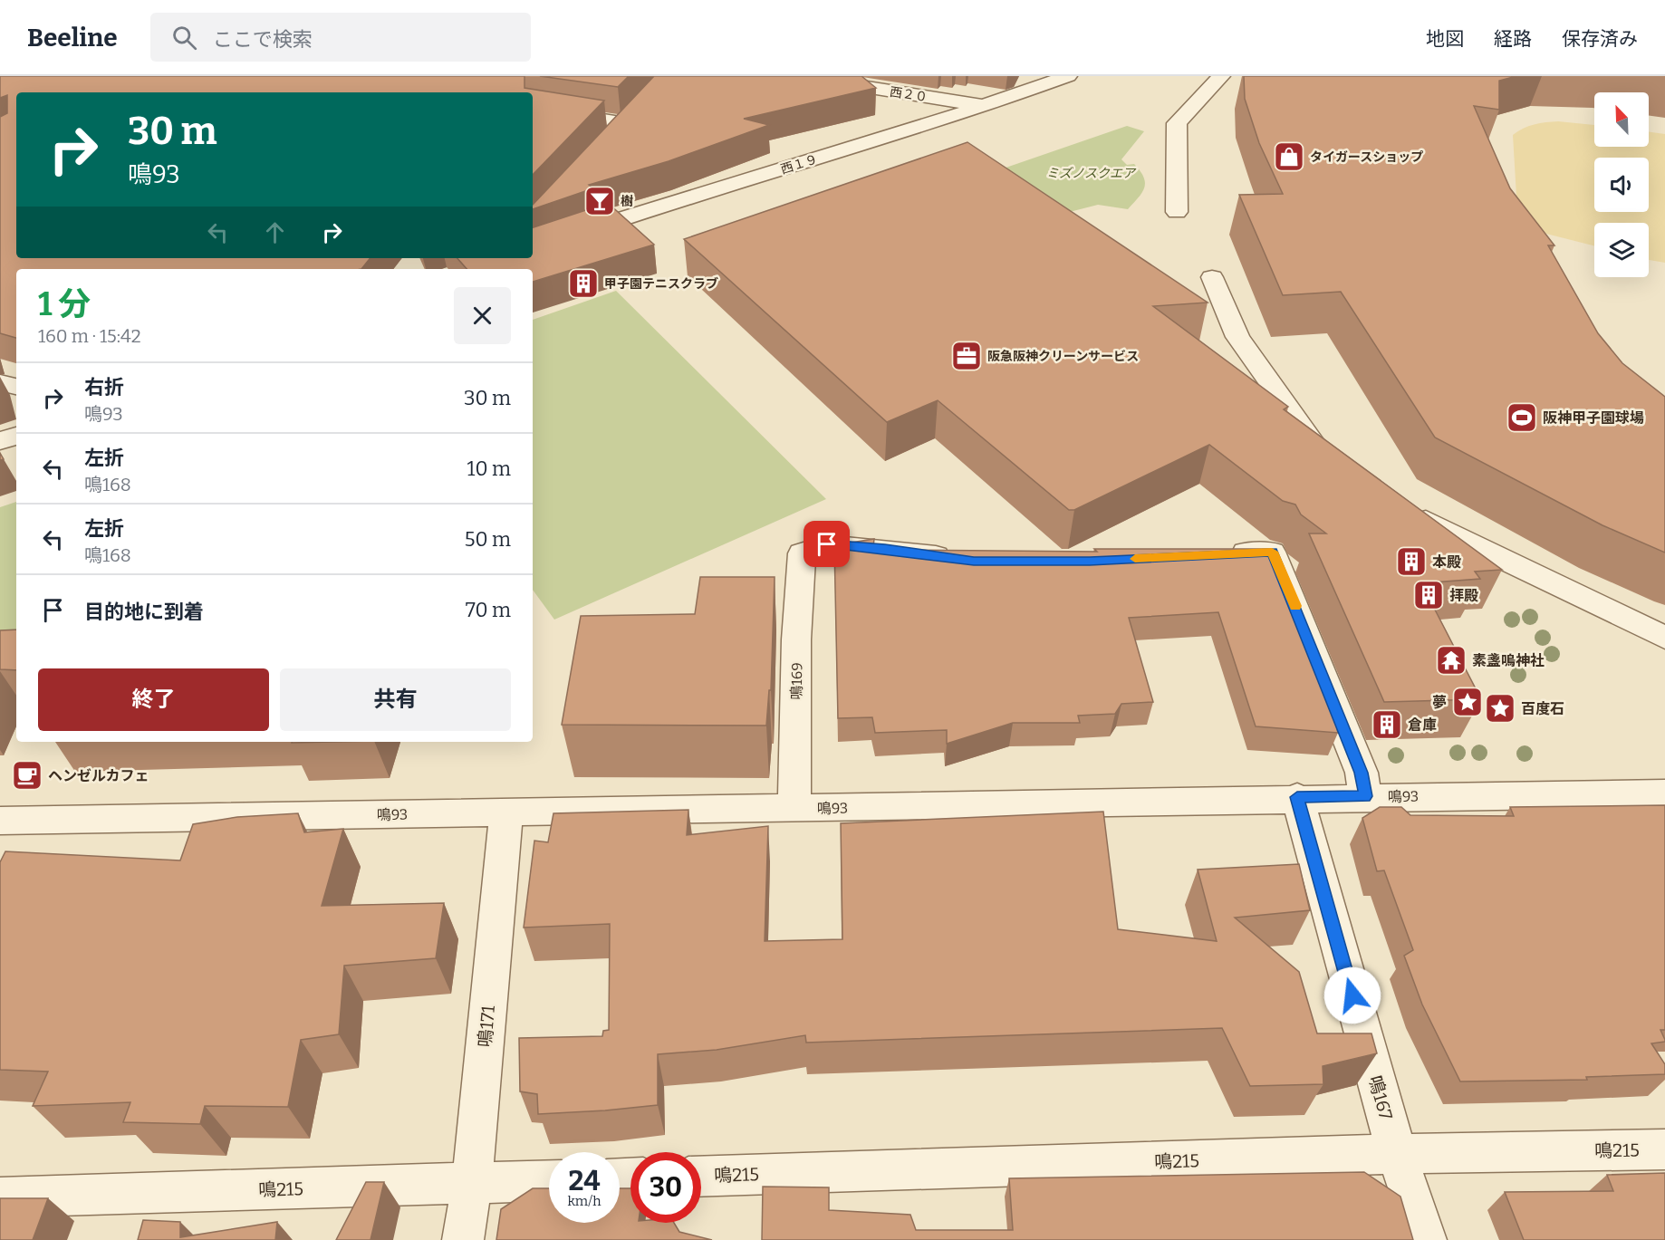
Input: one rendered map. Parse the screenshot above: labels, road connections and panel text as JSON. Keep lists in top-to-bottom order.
{
  "streets": {
    "street": [
      "西２０",
      "西１９",
      "鳴169",
      "鳴93",
      "鳴171",
      "鳴167",
      "鳴215"
    ]
  },
  "crossings": [
    ["西２０", "西１９"],
    ["鳴169", "鳴93"],
    ["鳴93", "鳴171"],
    ["鳴93", "鳴167"],
    ["鳴171", "鳴215"],
    ["鳴167", "鳴215"]
  ],
  "parks": ["ミズノスクエア"],
  "places": {
    "shop": ["タイガースショップ"],
    "bar": ["樹"],
    "building": [
      "甲子園テニスクラブ",
      "本殿",
      "拝殿",
      "倉庫"
    ],
    "office": ["阪急阪神クリーンサービス"],
    "sports": ["阪神甲子園球場"],
    "temple": ["素盞嗚神社"],
    "place": ["夢", "百度石"],
    "cafe": ["ヘンゼルカフェ"]
  },
  "north": "top left",
  "page": {
    "header": "Beeline",
    "search": "ここで検索",
    "nav": ["地図", "経路", "保存済み"],
    "turn": ["30 m", "鳴93"],
    "heading": ["1 分", "160 m · 15:42"],
    "list": [
      {
        "name": "右折",
        "note": "鳴93",
        "value": "30 m"
      },
      {
        "name": "左折",
        "note": "鳴168",
        "value": "10 m"
      },
      {
        "name": "左折",
        "note": "鳴168",
        "value": "50 m"
      },
      {
        "name": "目的地に到着",
        "value": "70 m"
      }
    ],
    "buttons": ["終了", "共有"],
    "speed": "24 km/h",
    "limit": "30"
  }
}
